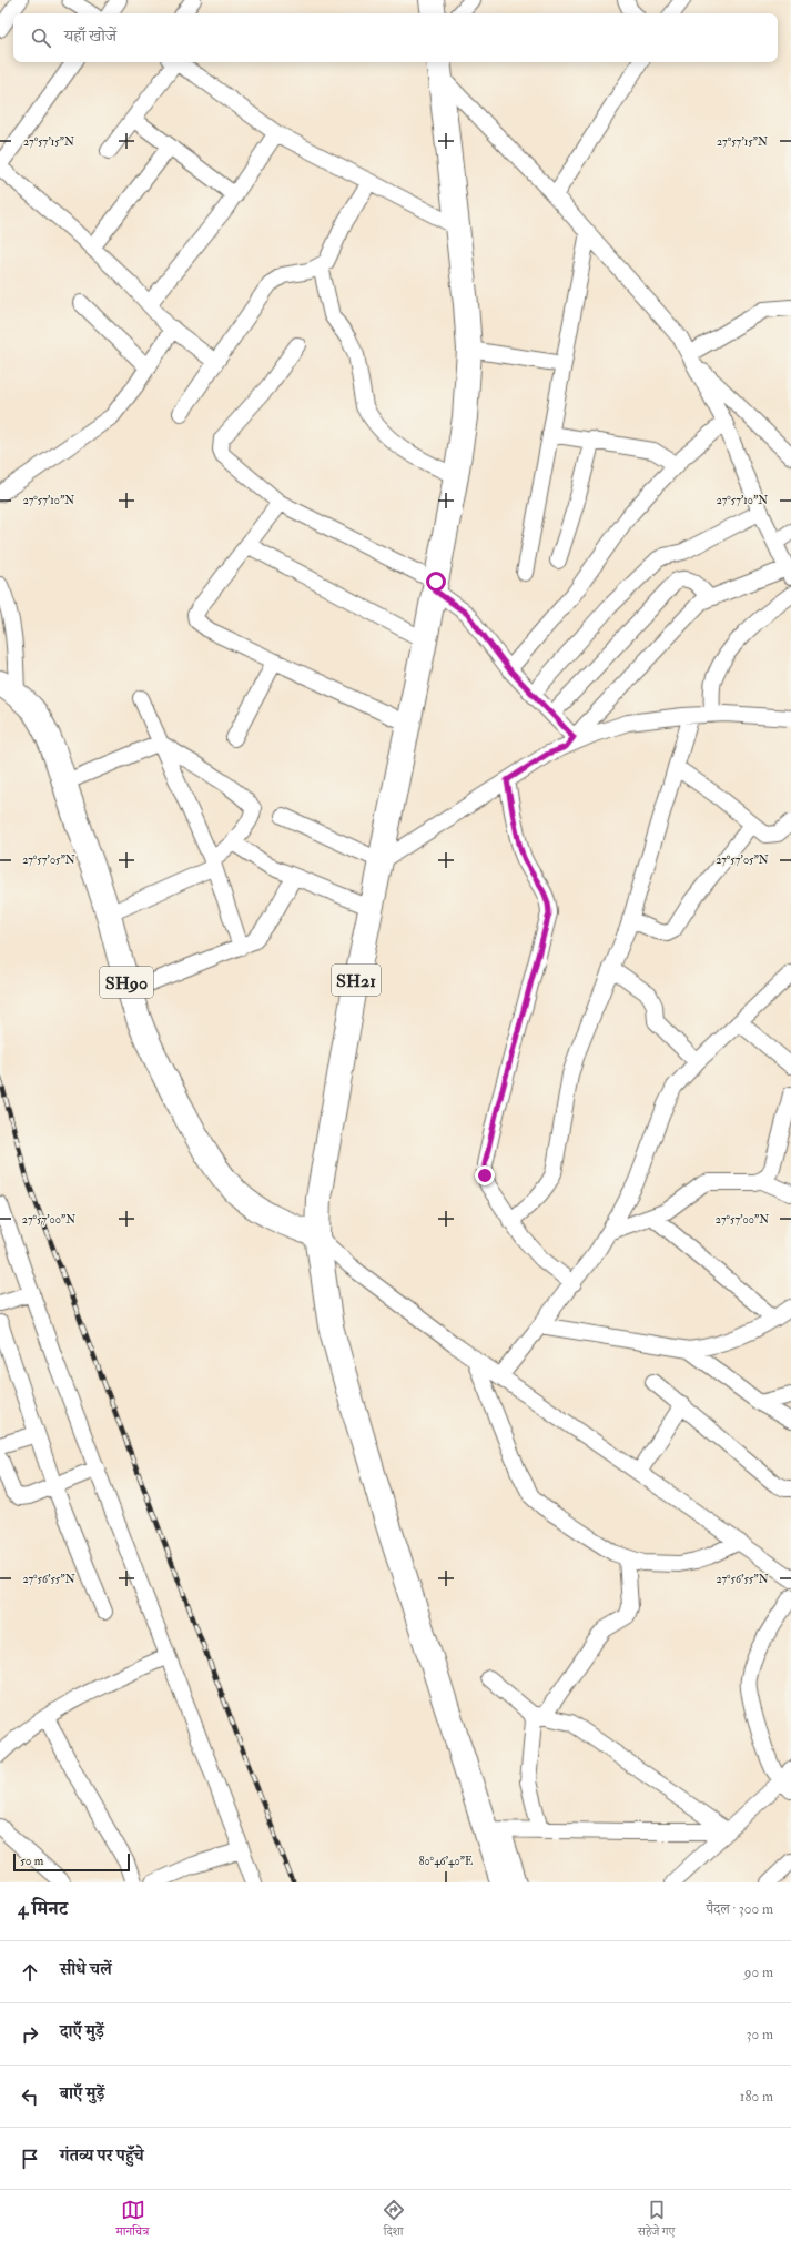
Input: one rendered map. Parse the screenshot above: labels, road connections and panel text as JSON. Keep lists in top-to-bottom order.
{
  "streets": {
    "main road": ["SH21", "SH90"]
  },
  "crossings": [
    ["SH21", "SH90"]
  ],
  "scale_bar": "50 m",
  "page": {
    "search": "यहाँ खोजें",
    "scale": "50 m",
    "heading": ["4 मिनट", "पैदल · 300 m"],
    "list": [
      ["सीधे चलें", "90 m"],
      ["दाएँ मुड़ें", "30 m"],
      ["बाएँ मुड़ें", "180 m"],
      "गंतव्य पर पहुँचे"
    ],
    "nav": ["मानचित्र", "दिशा", "सहेजे गए"]
  },
  "coordinates": [
    "27°57'15\"N",
    "27°57'10\"N",
    "27°57'05\"N",
    "27°57'00\"N",
    "27°56'55\"N",
    "80°46'40\"E"
  ]
}
